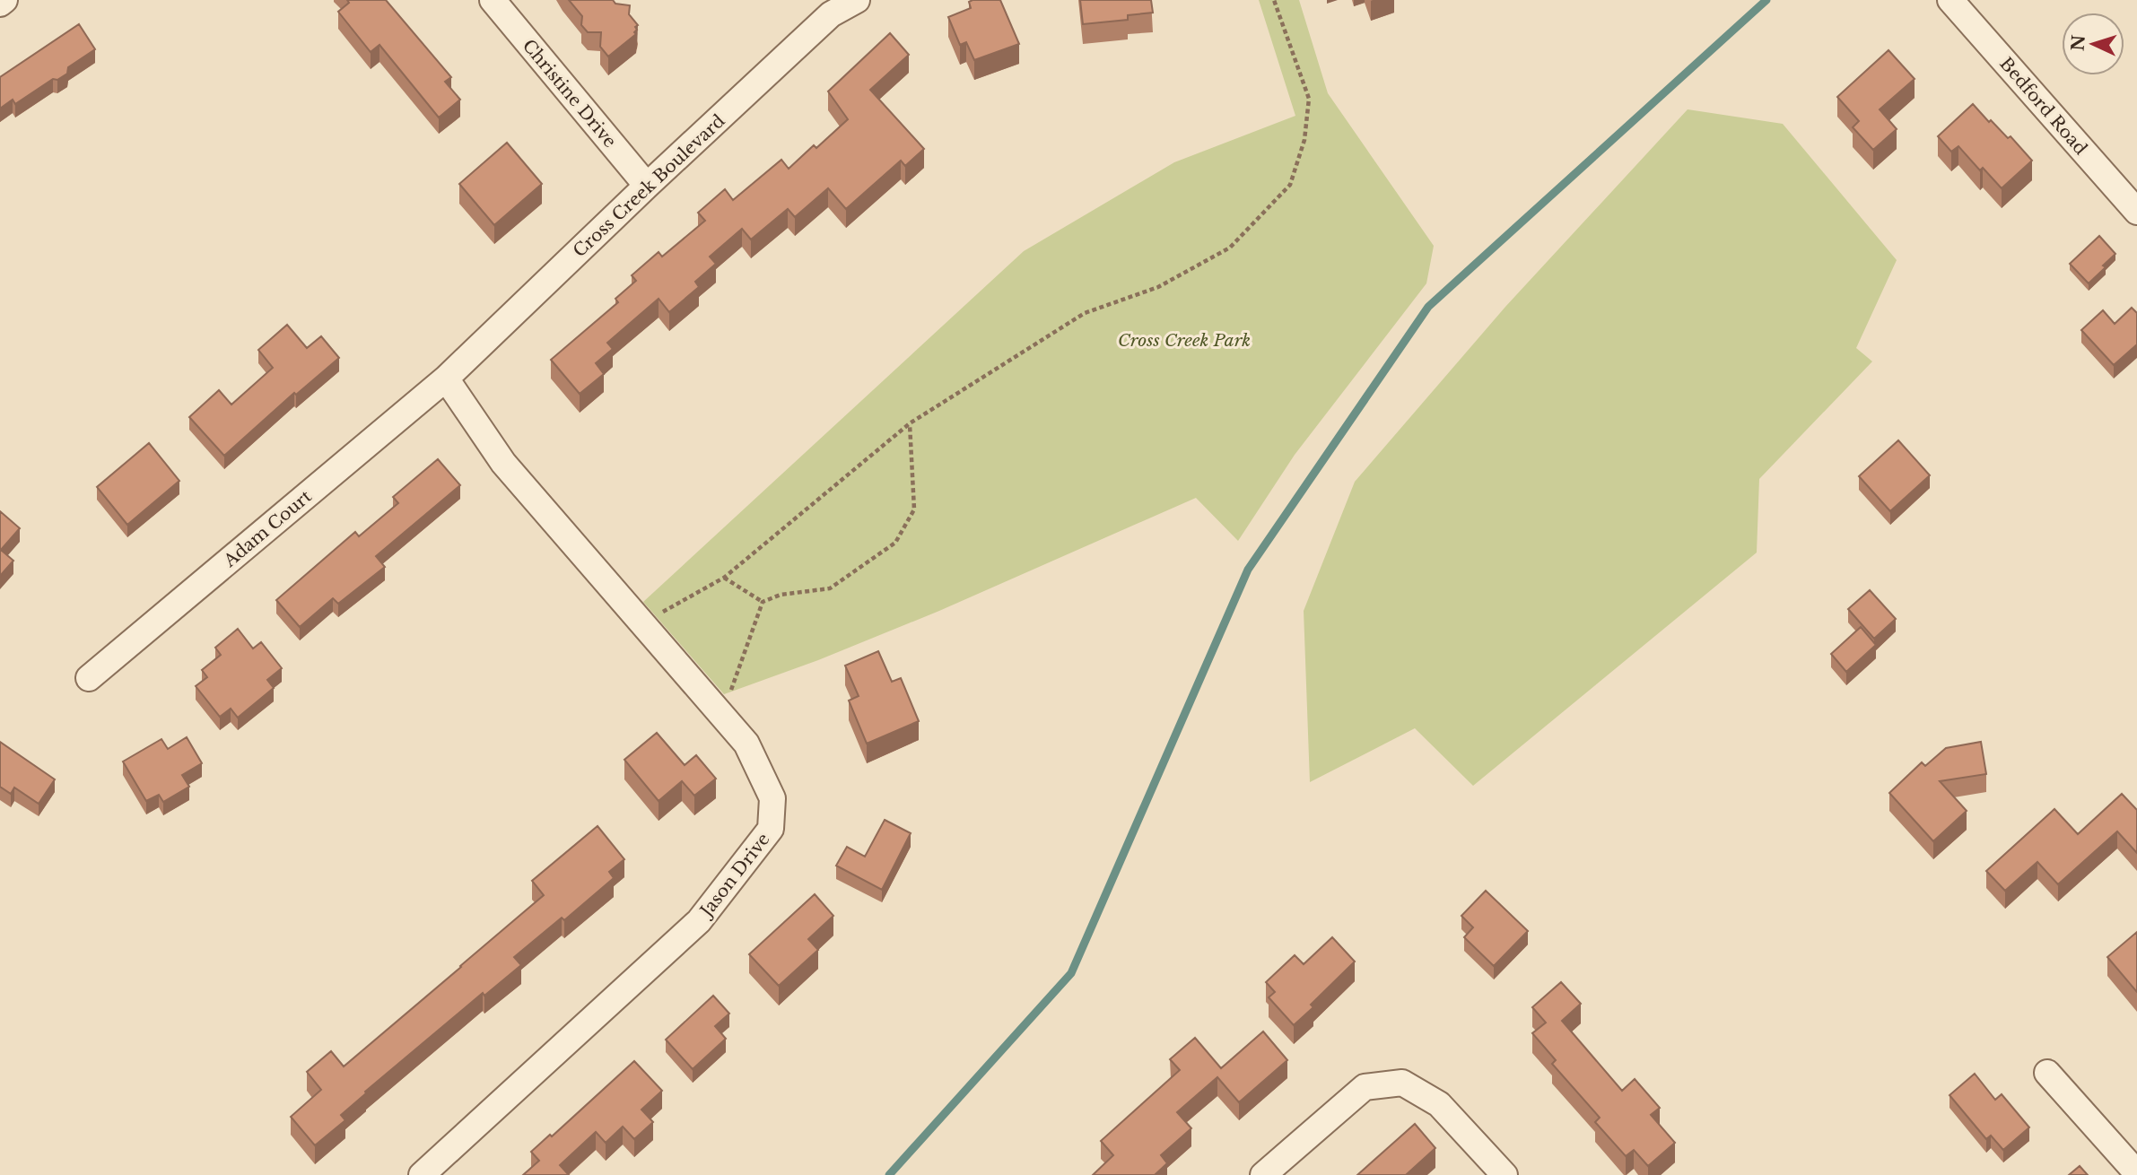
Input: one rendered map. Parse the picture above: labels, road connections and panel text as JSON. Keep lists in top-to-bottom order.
{
  "streets": {
    "street": [
      "Christine Drive",
      "Bedford Road",
      "Cross Creek Boulevard",
      "Adam Court",
      "Jason Drive"
    ]
  },
  "crossings": [
    ["Christine Drive", "Cross Creek Boulevard"],
    ["Cross Creek Boulevard", "Adam Court"],
    ["Cross Creek Boulevard", "Jason Drive"],
    ["Adam Court", "Jason Drive"]
  ],
  "parks": ["Cross Creek Park"],
  "north": "left"
}
